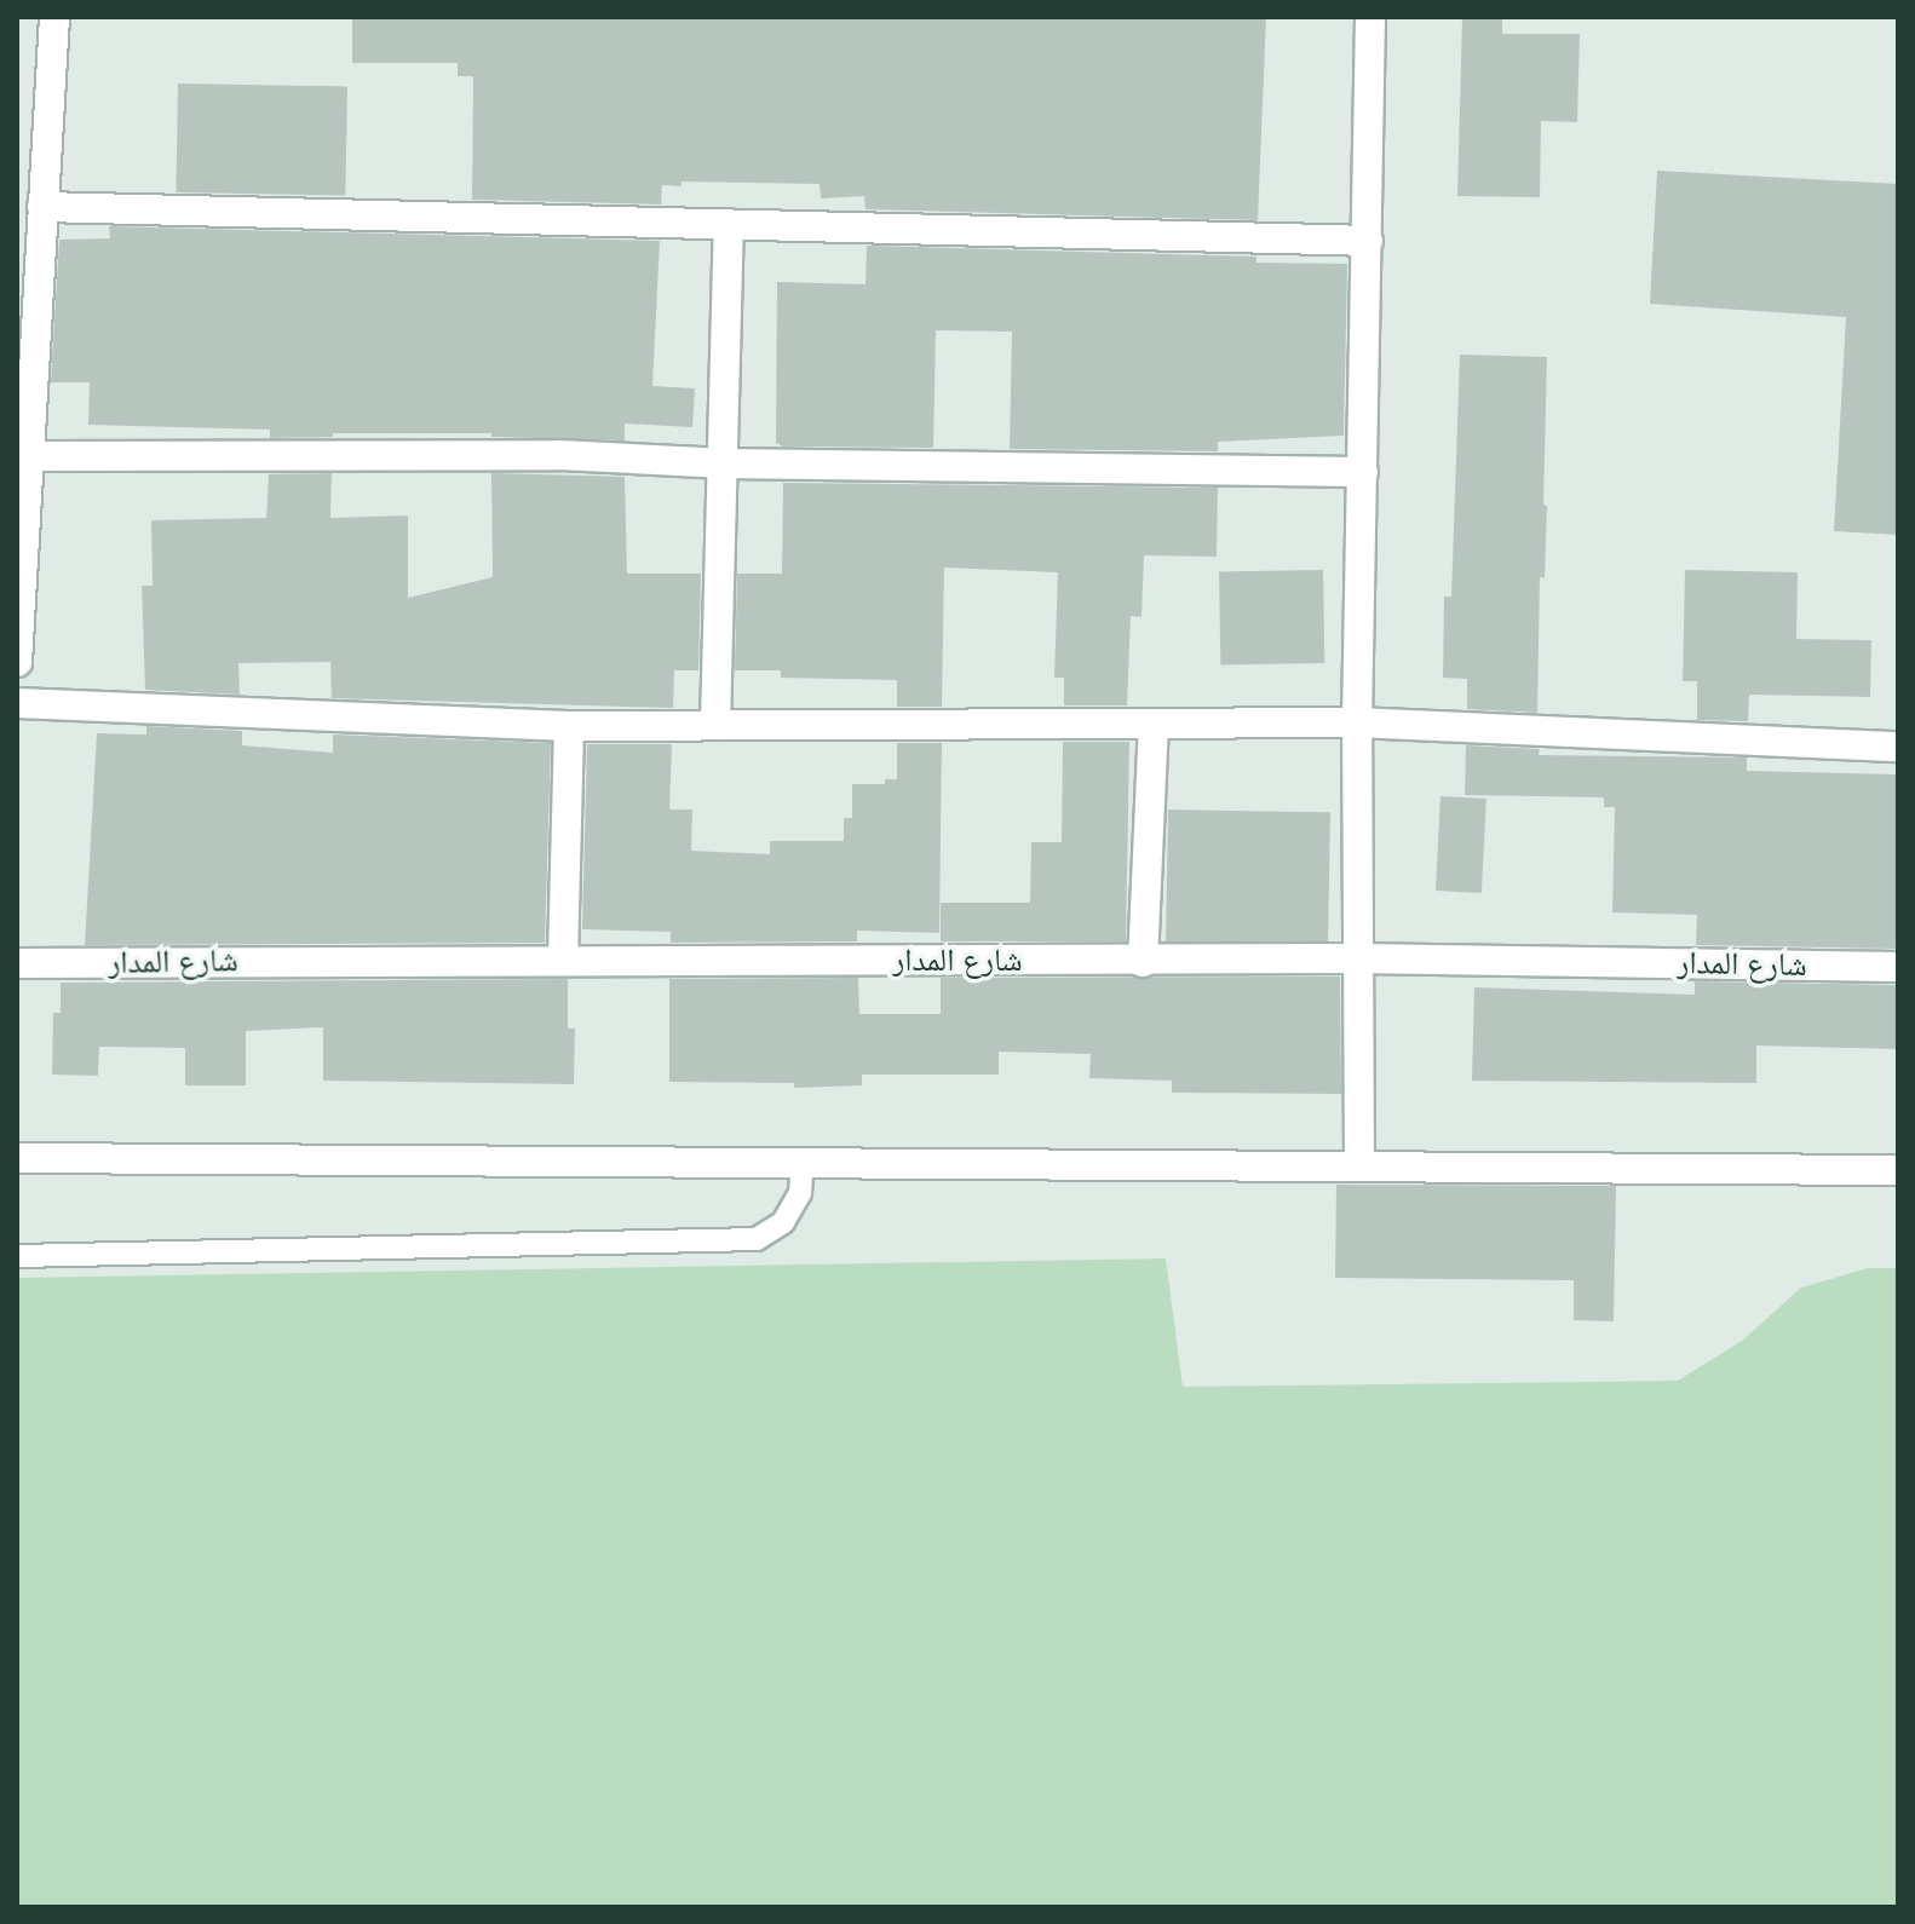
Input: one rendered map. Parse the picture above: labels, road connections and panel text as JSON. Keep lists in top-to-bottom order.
{
  "streets": {
    "street": ["شارع المدار"]
  }
}
